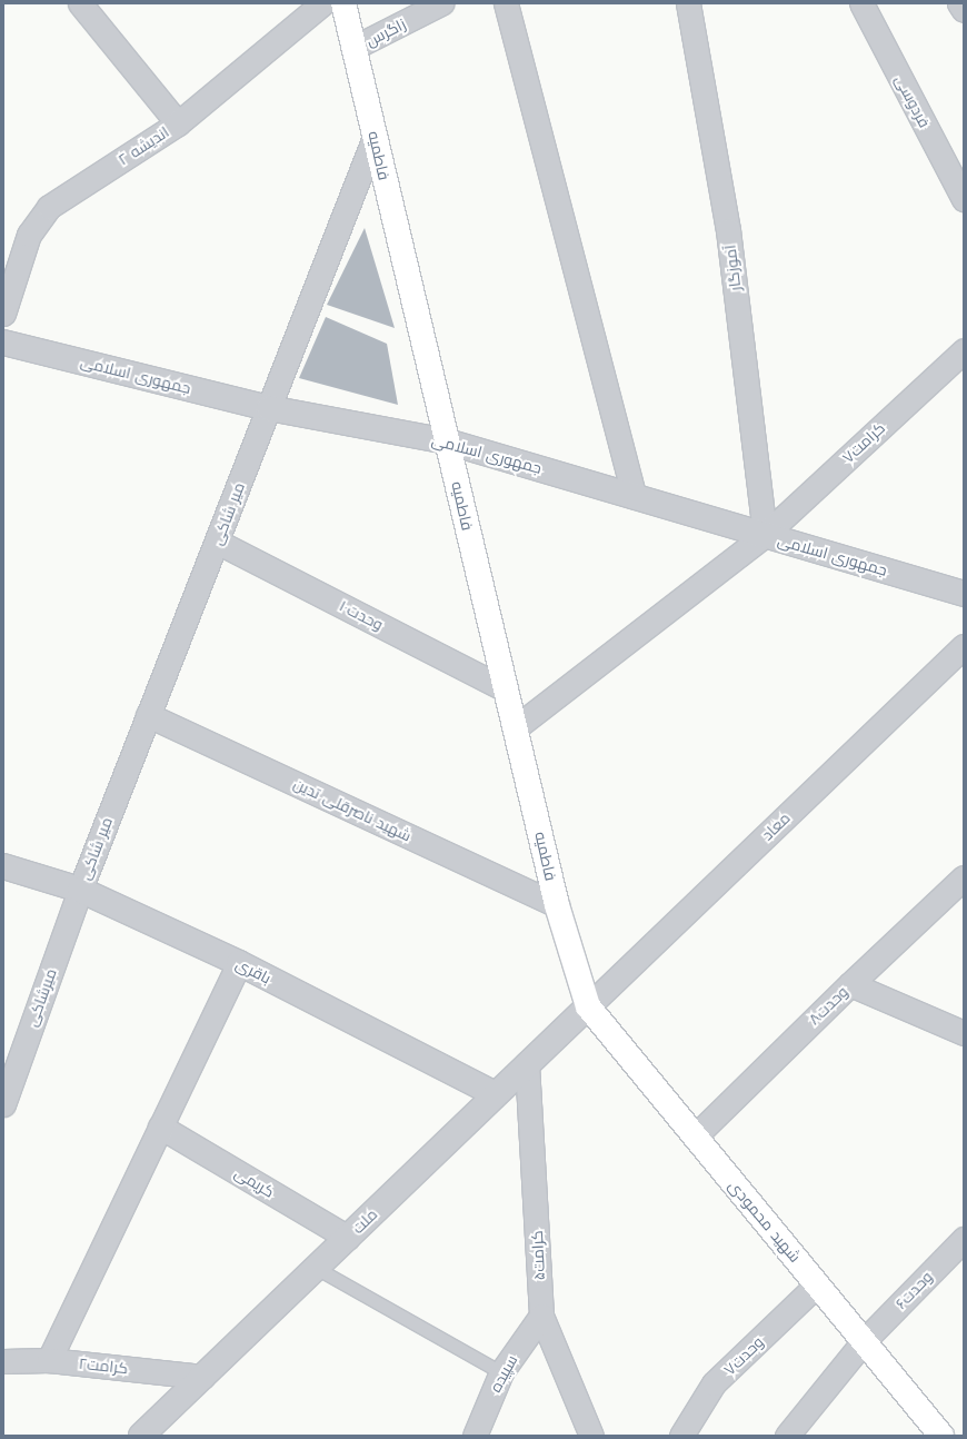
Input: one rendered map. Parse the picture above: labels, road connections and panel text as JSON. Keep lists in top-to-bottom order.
{
  "streets": {
    "main road": ["فاطمیه", "شهید محمودی"],
    "street": [
      "زاگرس",
      "فردوسی",
      "اندیشه ۲",
      "آموزگار",
      "جمهوری اسلامی",
      "کرامت۷",
      "میر شاکی",
      "وحدت۱۰",
      "شهید ناصرقلی تدین",
      "معاد",
      "باقری",
      "میرشاکی",
      "وحدت۸",
      "کریمی",
      "ملت",
      "کرامت۵",
      "وحدت۶",
      "۷وحدت",
      "کرامت۲",
      "سپیده"
    ]
  },
  "crossings": [
    ["زاگرس", "فاطمیه"],
    ["فاطمیه", "جمهوری اسلامی"],
    ["فاطمیه", "کرامت۷"],
    ["فاطمیه", "میر شاکی"],
    ["فاطمیه", "وحدت۱۰"],
    ["فاطمیه", "شهید ناصرقلی تدین"],
    ["فاطمیه", "معاد"],
    ["فاطمیه", "ملت"],
    ["فاطمیه", "شهید محمودی"],
    ["آموزگار", "جمهوری اسلامی"],
    ["آموزگار", "کرامت۷"],
    ["جمهوری اسلامی", "کرامت۷"],
    ["جمهوری اسلامی", "میر شاکی"],
    ["میر شاکی", "وحدت۱۰"],
    ["میر شاکی", "شهید ناصرقلی تدین"],
    ["میر شاکی", "باقری"],
    ["میر شاکی", "میرشاکی"],
    ["معاد", "ملت"],
    ["معاد", "شهید محمودی"],
    ["باقری", "میرشاکی"],
    ["باقری", "ملت"],
    ["وحدت۸", "شهید محمودی"],
    ["کریمی", "ملت"],
    ["ملت", "شهید محمودی"],
    ["ملت", "کرامت۵"],
    ["ملت", "کرامت۲"],
    ["شهید محمودی", "وحدت۶"],
    ["شهید محمودی", "۷وحدت"],
    ["کرامت۵", "سپیده"]
  ]
}
